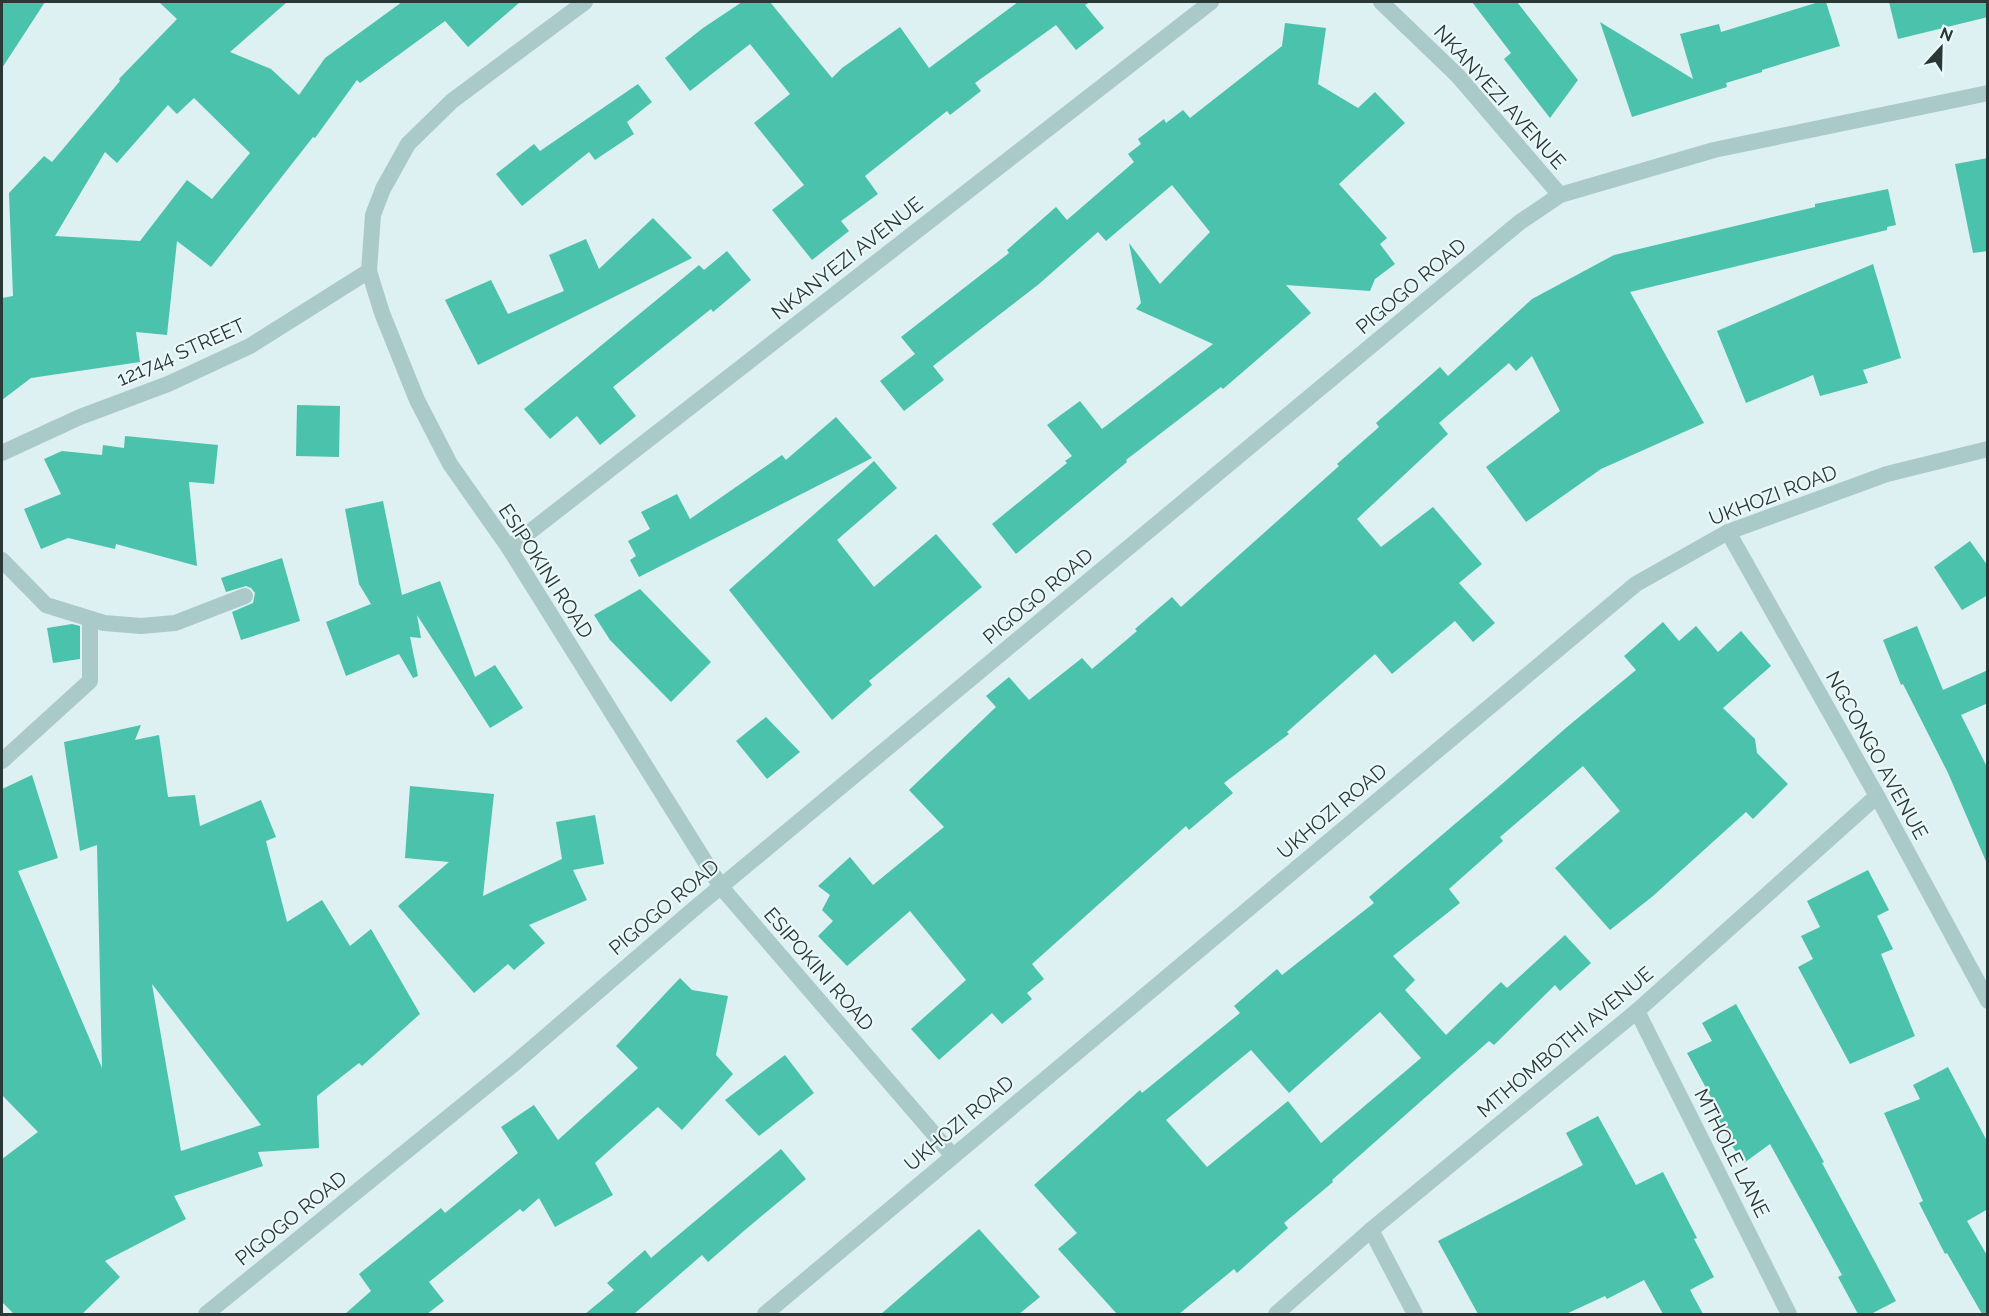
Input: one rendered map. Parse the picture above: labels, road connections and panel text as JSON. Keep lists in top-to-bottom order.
{
  "streets": {
    "street": [
      "NKANYEZI AVENUE",
      "PIGOGO ROAD",
      "121744 STREET",
      "UKHOZI ROAD",
      "ESIPOKINI ROAD",
      "NGCONGO AVENUE",
      "MTHOMBOTHI AVENUE",
      "MTHOLE LANE"
    ]
  },
  "crossings": [
    ["NKANYEZI AVENUE", "PIGOGO ROAD"],
    ["NKANYEZI AVENUE", "ESIPOKINI ROAD"],
    ["PIGOGO ROAD", "ESIPOKINI ROAD"],
    ["121744 STREET", "ESIPOKINI ROAD"],
    ["UKHOZI ROAD", "ESIPOKINI ROAD"],
    ["UKHOZI ROAD", "NGCONGO AVENUE"],
    ["NGCONGO AVENUE", "MTHOMBOTHI AVENUE"],
    ["MTHOMBOTHI AVENUE", "MTHOLE LANE"]
  ],
  "north": "top"
}
